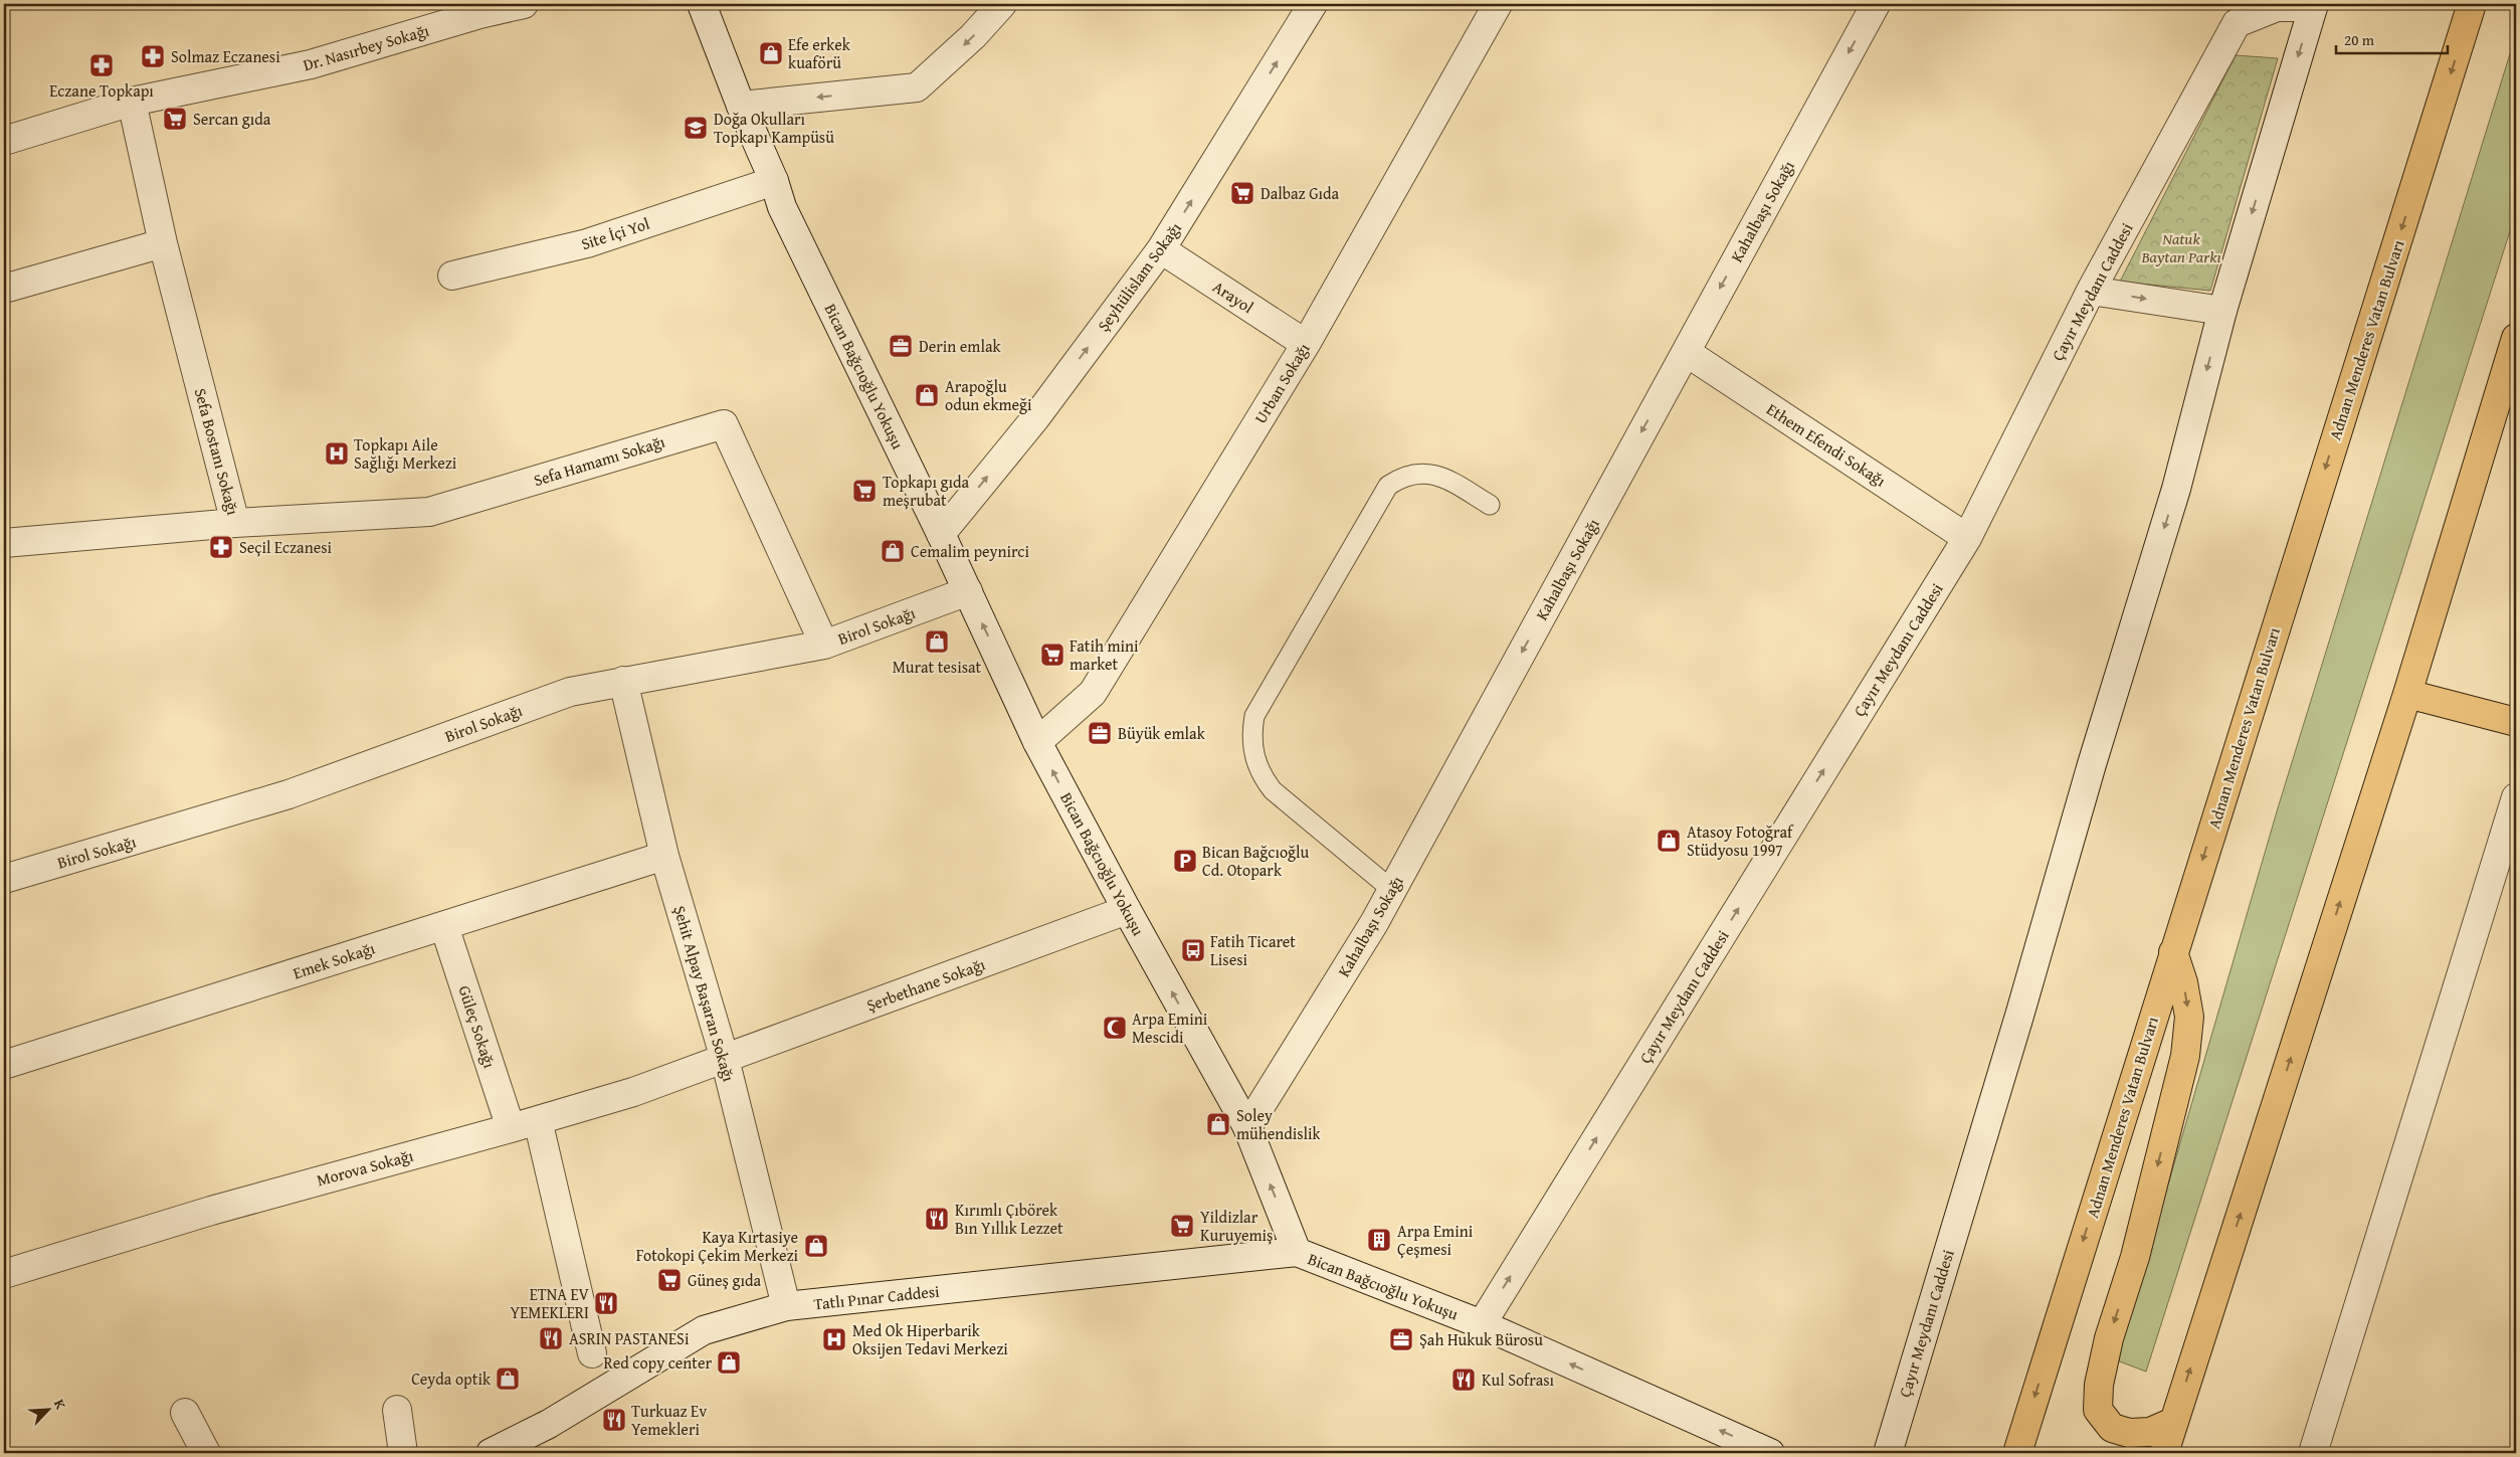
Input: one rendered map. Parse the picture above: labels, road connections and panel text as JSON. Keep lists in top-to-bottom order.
{
  "streets": {
    "main road": ["Adnan Menderes Vatan Bulvarı"],
    "street": [
      "Dr. Nasırbey Sokağı",
      "Kahalbaşı Sokağı",
      "Site İçi Yol",
      "Şeyhülislam Sokağı",
      "Çayır Meydanı Caddesi",
      "Arayol",
      "Bican Bağcıoğlu Yokuşu",
      "Urban Sokağı",
      "Ethem Efendi Sokağı",
      "Sefa Bostanı Sokağı",
      "Sefa Hamamı Sokağı",
      "Birol Sokağı",
      "Emek Sokağı",
      "Şerbethane Sokağı",
      "Şehit Alpay Başaran Sokağı",
      "Güleç Sokağı",
      "Morova Sokağı",
      "Tatlı Pınar Caddesi"
    ]
  },
  "crossings": [
    ["Dr. Nasırbey Sokağı", "Sefa Bostanı Sokağı"],
    ["Kahalbaşı Sokağı", "Bican Bağcıoğlu Yokuşu"],
    ["Kahalbaşı Sokağı", "Ethem Efendi Sokağı"],
    ["Site İçi Yol", "Bican Bağcıoğlu Yokuşu"],
    ["Şeyhülislam Sokağı", "Arayol"],
    ["Şeyhülislam Sokağı", "Bican Bağcıoğlu Yokuşu"],
    ["Çayır Meydanı Caddesi", "Bican Bağcıoğlu Yokuşu"],
    ["Çayır Meydanı Caddesi", "Ethem Efendi Sokağı"],
    ["Arayol", "Urban Sokağı"],
    ["Bican Bağcıoğlu Yokuşu", "Urban Sokağı"],
    ["Bican Bağcıoğlu Yokuşu", "Birol Sokağı"],
    ["Bican Bağcıoğlu Yokuşu", "Şerbethane Sokağı"],
    ["Bican Bağcıoğlu Yokuşu", "Tatlı Pınar Caddesi"],
    ["Sefa Bostanı Sokağı", "Sefa Hamamı Sokağı"],
    ["Sefa Hamamı Sokağı", "Birol Sokağı"],
    ["Birol Sokağı", "Şehit Alpay Başaran Sokağı"],
    ["Emek Sokağı", "Şehit Alpay Başaran Sokağı"],
    ["Emek Sokağı", "Güleç Sokağı"],
    ["Şerbethane Sokağı", "Şehit Alpay Başaran Sokağı"],
    ["Şerbethane Sokağı", "Morova Sokağı"],
    ["Şehit Alpay Başaran Sokağı", "Morova Sokağı"],
    ["Şehit Alpay Başaran Sokağı", "Tatlı Pınar Caddesi"],
    ["Güleç Sokağı", "Morova Sokağı"]
  ],
  "one_way": ["Kahalbaşı Sokağı", "Şeyhülislam Sokağı", "Bican Bağcıoğlu Yokuşu"],
  "parks": ["Natuk Baytan Parkı"],
  "places": {
    "shop": [
      "Efe erkek kuaförü",
      "Arapoğlu odun ekmeği",
      "Cemalim peynirci",
      "Murat tesisat",
      "Atasoy Fotoğraf Stüdyosu 1997",
      "Soley mühendislik",
      "Kaya Kırtasiye Fotokopi Çekim Merkezi",
      "Red copy center",
      "Ceyda optik"
    ],
    "pharmacy": ["Solmaz Eczanesi", "Eczane Topkapı", "Seçil Eczanesi"],
    "supermarket": [
      "Sercan gıda",
      "Dalbaz Gıda",
      "Topkapı gıda meşrubat",
      "Fatih mini market",
      "Yildizlar Kuruyemiş",
      "Güneş gıda"
    ],
    "school or university": ["Doğa Okulları Topkapı Kampüsü"],
    "office": ["Derin emlak", "Büyük emlak", "Şah Hukuk Bürosu"],
    "hospital": ["Topkapı Aile Sağlığı Merkezi", "Med Ok Hiperbarik Oksijen Tedavi Merkezi"],
    "parking": ["Bican Bağcıoğlu Cd. Otopark"],
    "bus stop": ["Fatih Ticaret Lisesi"],
    "mosque": ["Arpa Emini Mescidi"],
    "restaurant": [
      "Kırımlı Çıbörek Bın Yıllık Lezzet",
      "ETNA EV YEMEKLERI",
      "ASRIN PASTANESi",
      "Kul Sofrası",
      "Turkuaz Ev Yemekleri"
    ],
    "building": ["Arpa Emini Çeşmesi"]
  },
  "scale_bar": "20 m",
  "north": "top right"
}
